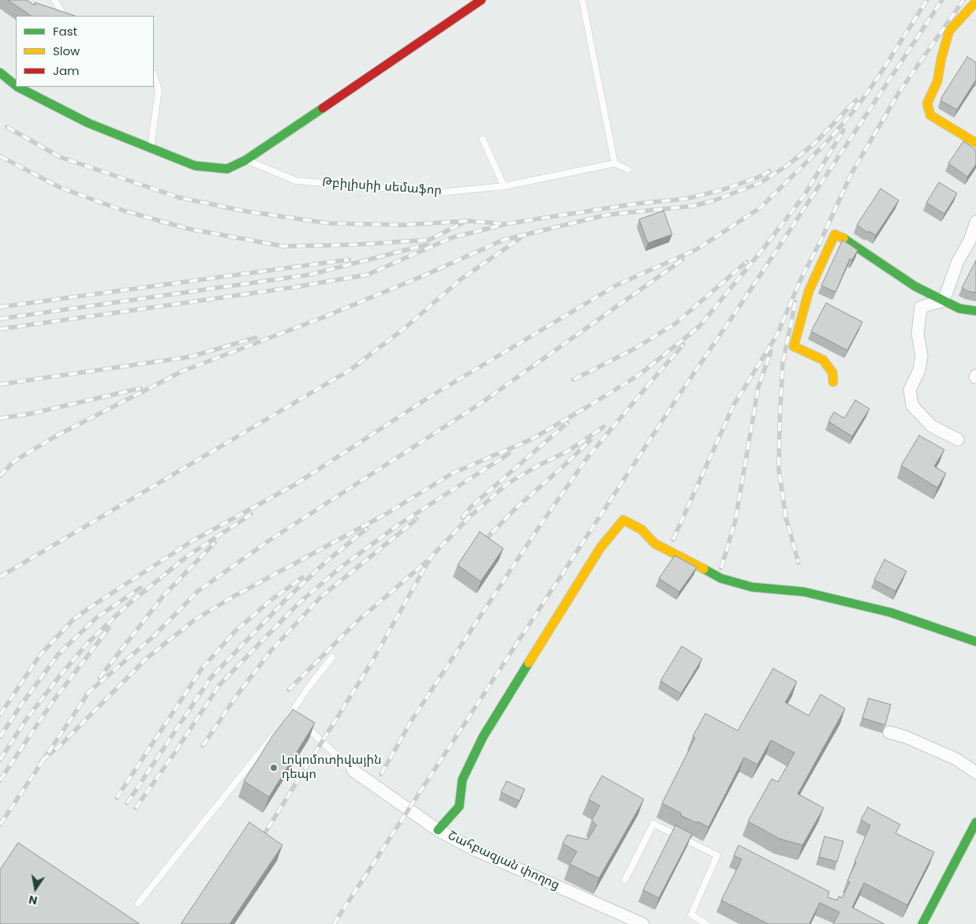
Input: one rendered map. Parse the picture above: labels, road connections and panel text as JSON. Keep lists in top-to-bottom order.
{
  "streets": {
    "street": ["Շահբազյան փողոց"],
    "lane": ["Թբիլիսիի սեմաֆոր"]
  },
  "places": ["Լոկոմոտիվային դեպո"],
  "legend": ["Fast", "Slow", "Jam"],
  "north": "bottom"
}
